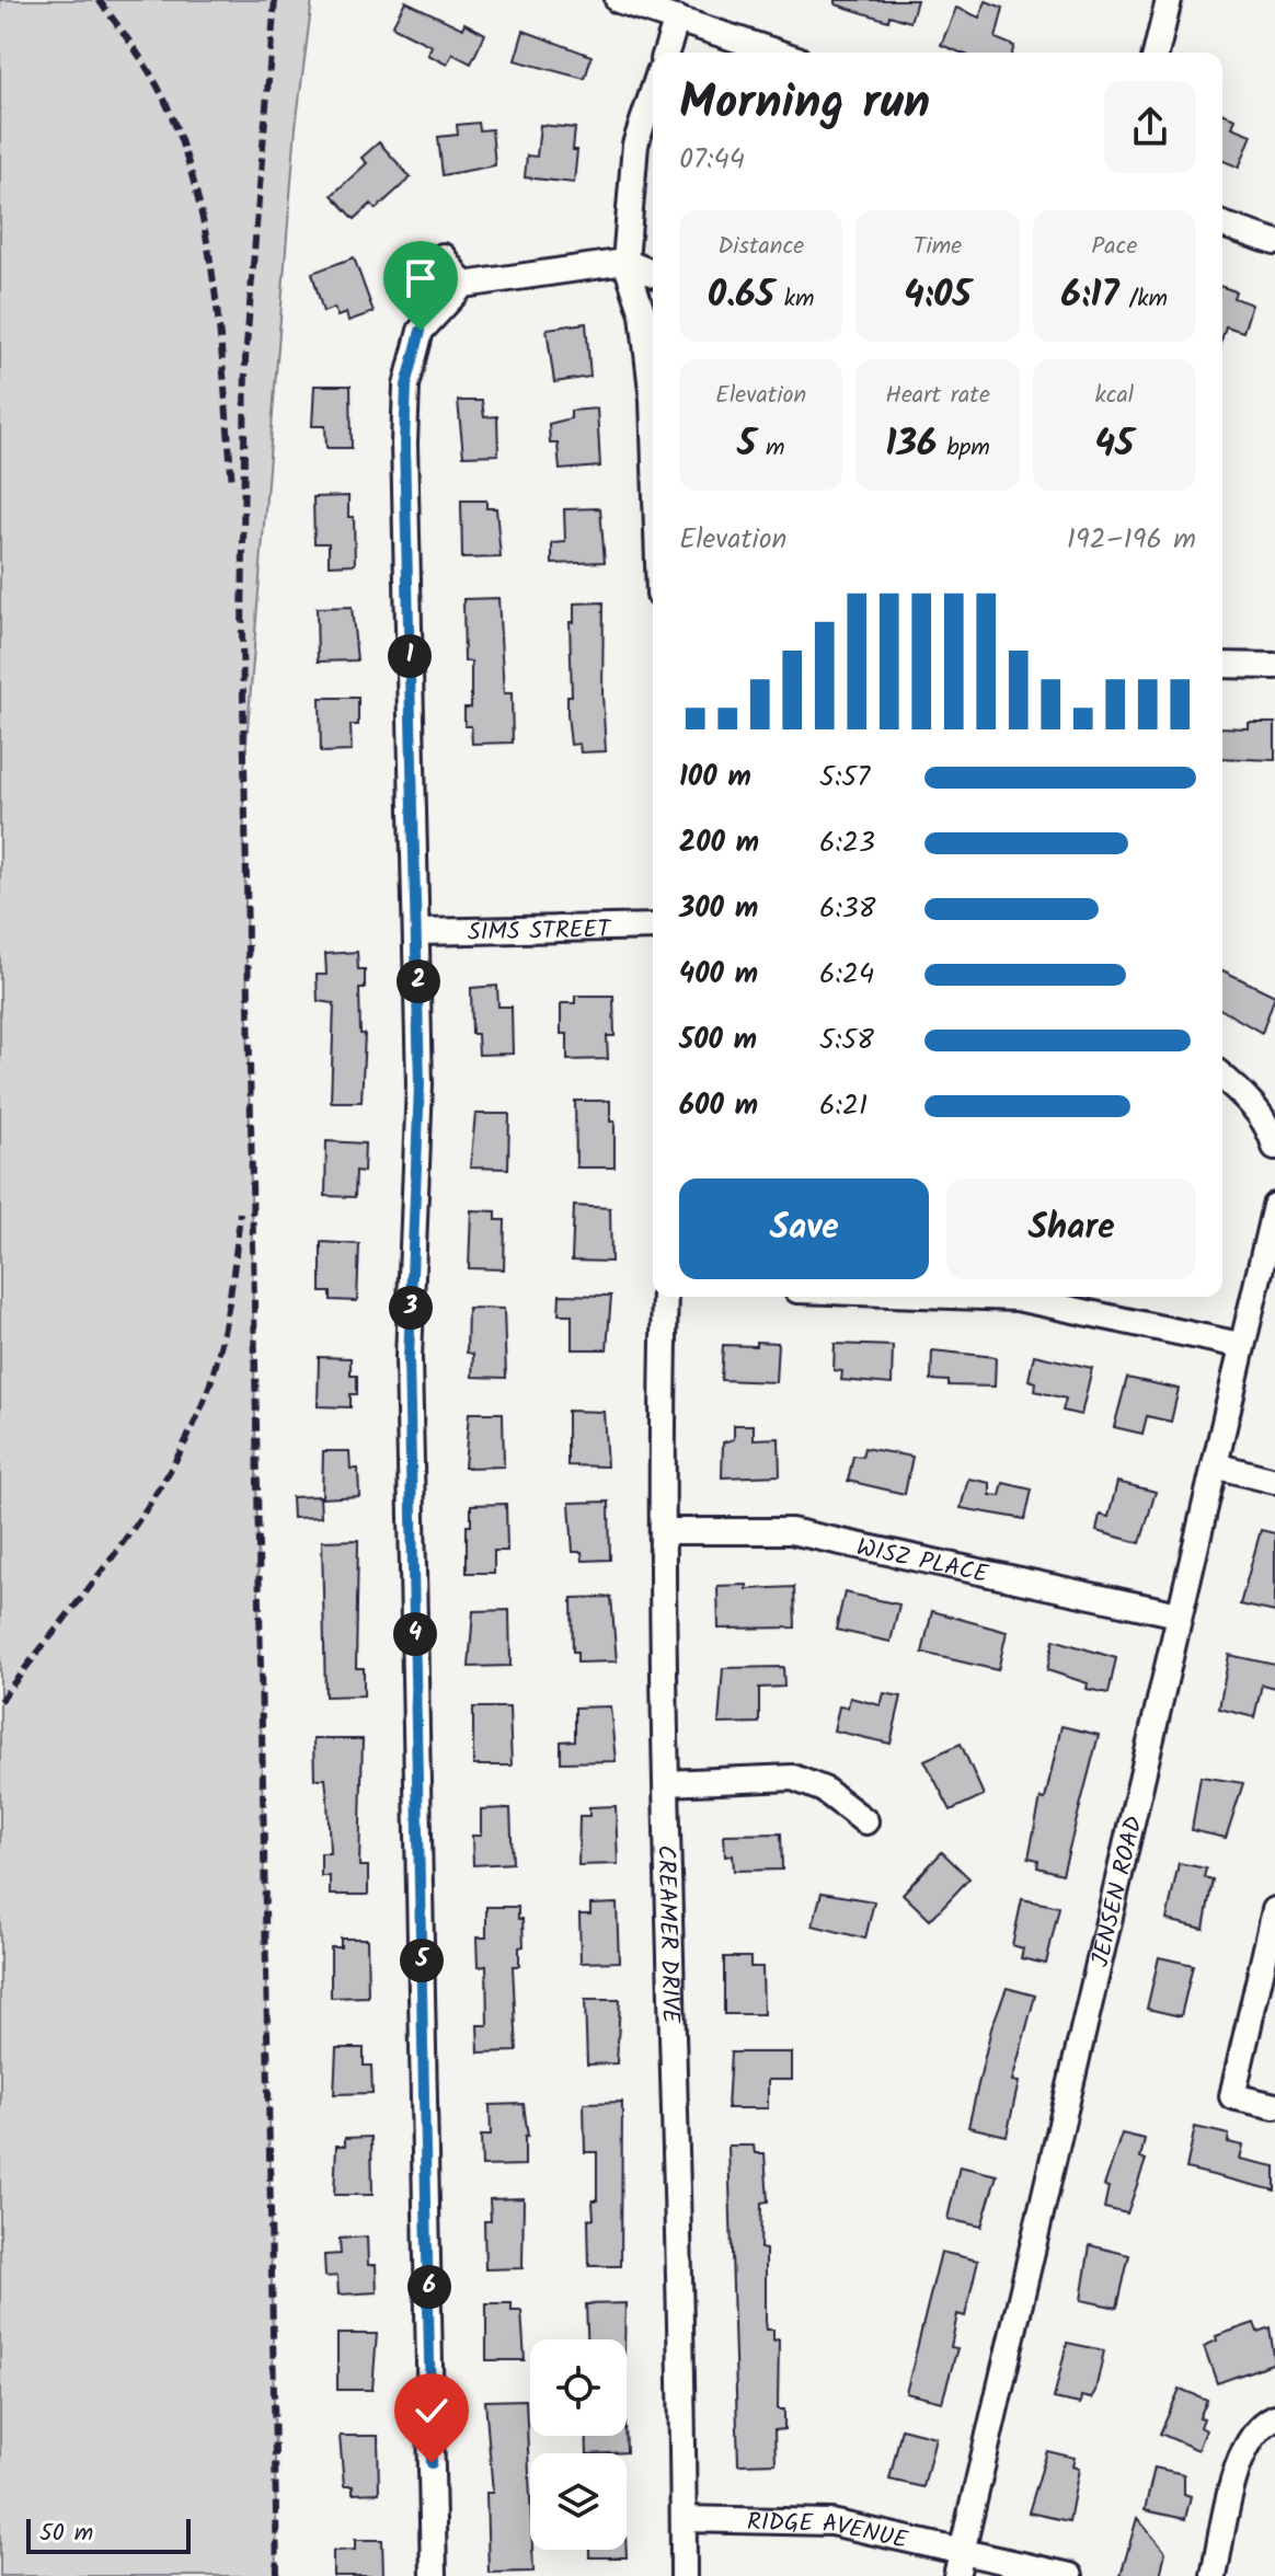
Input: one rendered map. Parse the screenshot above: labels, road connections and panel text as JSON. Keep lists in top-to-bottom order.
{
  "streets": {
    "street": [
      "SIMS STREET",
      "WISZ PLACE",
      "JENSEN ROAD",
      "CREAMER DRIVE",
      "RIDGE AVENUE"
    ]
  },
  "crossings": [
    ["WISZ PLACE", "JENSEN ROAD"],
    ["WISZ PLACE", "CREAMER DRIVE"],
    ["JENSEN ROAD", "RIDGE AVENUE"],
    ["CREAMER DRIVE", "RIDGE AVENUE"]
  ],
  "scale_bar": "50 m",
  "page": {
    "heading": ["Morning run", "07:44"],
    "stats": [
      ["Distance", "0.65 km"],
      ["Time", "4:05"],
      ["Pace", "6:17 /km"],
      ["Elevation", "5 m"],
      ["Heart rate", "136 bpm"],
      ["kcal", "45"]
    ],
    "chart": ["Elevation", "192–196 m"],
    "pins": [
      "1",
      "2",
      "3",
      "4",
      "5",
      "6"
    ],
    "list": [
      {
        "name": "100 m",
        "note": "5:57"
      },
      {
        "name": "200 m",
        "note": "6:23"
      },
      {
        "name": "300 m",
        "note": "6:38"
      },
      {
        "name": "400 m",
        "note": "6:24"
      },
      {
        "name": "500 m",
        "note": "5:58"
      },
      {
        "name": "600 m",
        "note": "6:21"
      }
    ],
    "buttons": ["Save", "Share"],
    "scale": "50 m"
  }
}
